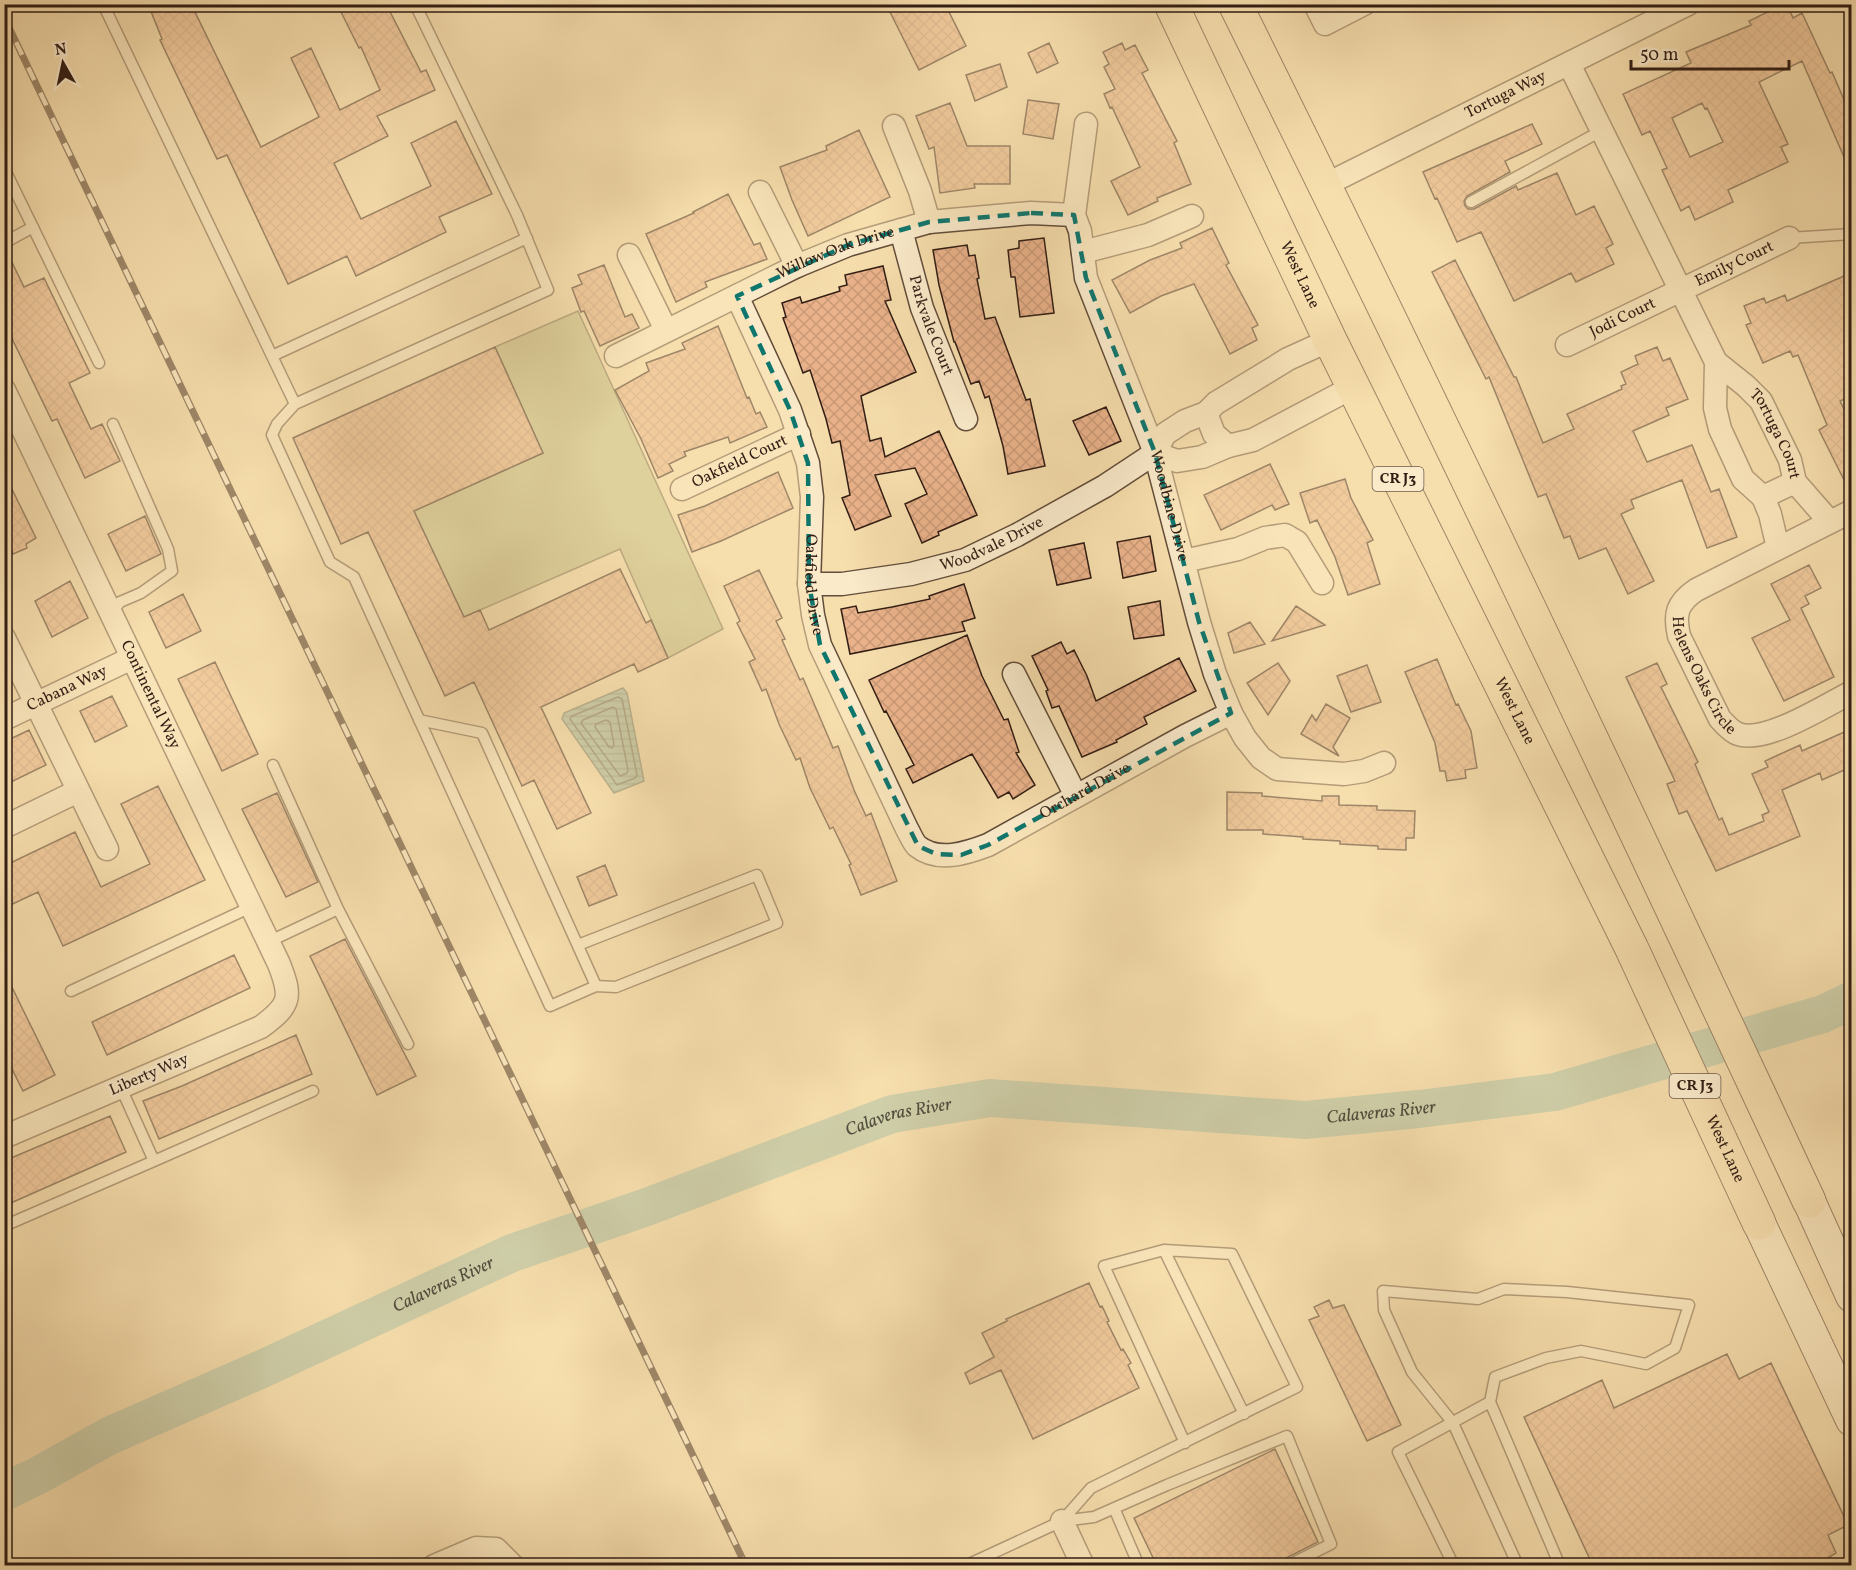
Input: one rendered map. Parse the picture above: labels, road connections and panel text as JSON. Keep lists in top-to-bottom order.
{
  "streets": {
    "main road": ["West Lane", "CR J3"],
    "street": [
      "Tortuga Way",
      "Willow Oak Drive",
      "Emily Court",
      "Jodi Court",
      "Parkvale Court",
      "Tortuga Court",
      "Oakfield Court",
      "Woodbine Drive",
      "Woodvale Drive",
      "Oakfield Drive",
      "Helens Oaks Circle",
      "Cabana Way",
      "Continental Way",
      "Orchard Drive",
      "Liberty Way"
    ]
  },
  "crossings": [
    ["Tortuga Way", "Tortuga Court"],
    ["Willow Oak Drive", "Parkvale Court"],
    ["Willow Oak Drive", "Woodbine Drive"],
    ["Willow Oak Drive", "Oakfield Drive"],
    ["Emily Court", "Jodi Court"],
    ["Emily Court", "Tortuga Court"],
    ["West Lane", "Woodvale Drive"],
    ["Jodi Court", "Tortuga Court"],
    ["Oakfield Court", "Oakfield Drive"],
    ["Woodbine Drive", "Woodvale Drive"],
    ["Woodbine Drive", "Orchard Drive"],
    ["Woodvale Drive", "Oakfield Drive"],
    ["Oakfield Drive", "Orchard Drive"],
    ["Cabana Way", "Continental Way"],
    ["Continental Way", "Liberty Way"]
  ],
  "water": ["Calaveras River"],
  "scale_bar": "50 m",
  "north": "top"
}
